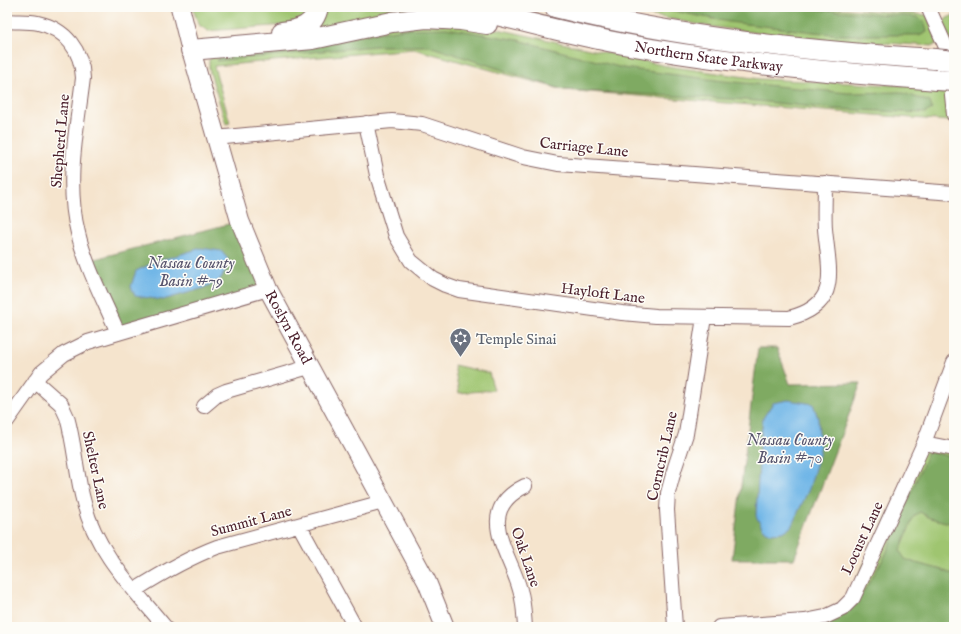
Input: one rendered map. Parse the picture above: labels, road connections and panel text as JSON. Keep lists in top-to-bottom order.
{
  "streets": {
    "highway": ["Northern State Parkway"],
    "main road": ["Roslyn Road"],
    "street": [
      "Shepherd Lane",
      "Carriage Lane",
      "Hayloft Lane",
      "Corncrib Lane",
      "Shelter Lane",
      "Summit Lane",
      "Locust Lane",
      "Oak Lane"
    ]
  },
  "crossings": [
    ["Carriage Lane", "Hayloft Lane"],
    ["Carriage Lane", "Roslyn Road"],
    ["Hayloft Lane", "Corncrib Lane"],
    ["Roslyn Road", "Summit Lane"],
    ["Shelter Lane", "Summit Lane"]
  ],
  "water": ["Nassau County Basin #79", "Nassau County Basin #70"],
  "places": {
    "synagogue": ["Temple Sinai"]
  }
}
